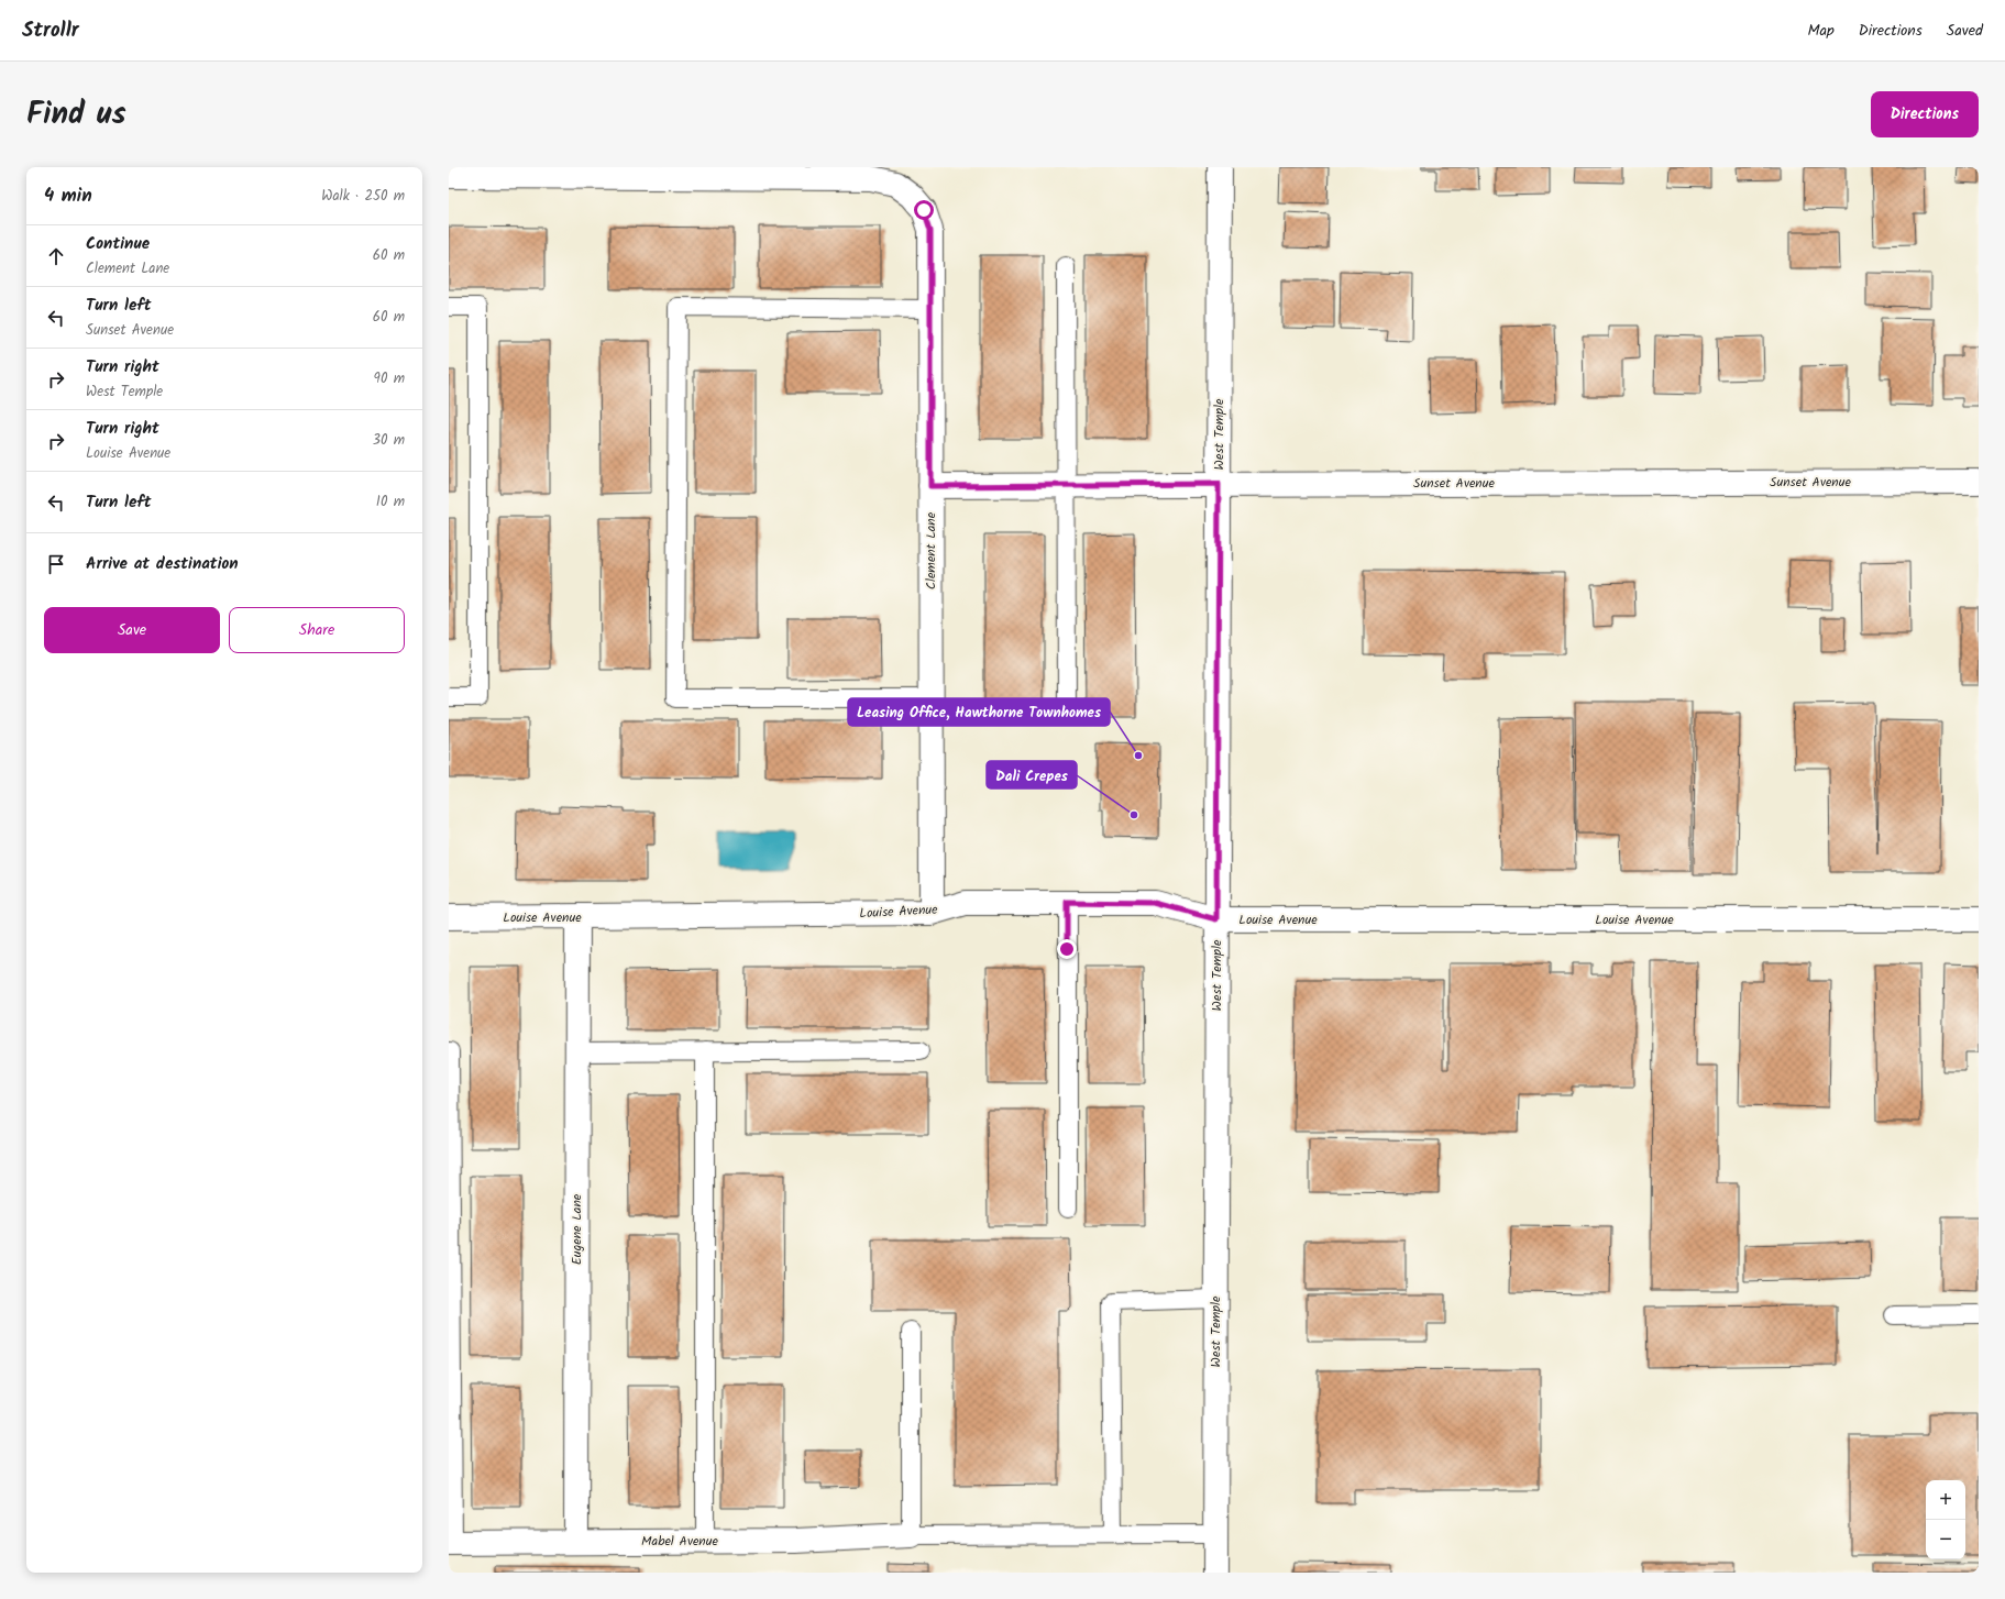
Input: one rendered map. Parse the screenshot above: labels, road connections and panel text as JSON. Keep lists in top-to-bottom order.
{
  "streets": {
    "street": [
      "West Temple",
      "Sunset Avenue",
      "Clement Lane",
      "Louise Avenue",
      "Eugene Lane",
      "Mabel Avenue"
    ]
  },
  "crossings": [
    ["West Temple", "Sunset Avenue"],
    ["West Temple", "Louise Avenue"],
    ["Sunset Avenue", "Clement Lane"],
    ["Clement Lane", "Louise Avenue"],
    ["Louise Avenue", "Eugene Lane"],
    ["Eugene Lane", "Mabel Avenue"]
  ],
  "places": ["Leasing Office, Hawthorne Townhomes", "Dali Crepes"],
  "page": {
    "header": "Strollr",
    "nav": ["Map", "Directions", "Saved"],
    "title": "Find us",
    "buttons": [
      "Directions",
      ["Save", "Share"]
    ],
    "heading": ["4 min", "Walk · 250 m"],
    "list": [
      ["Continue", "Clement Lane", "60 m"],
      ["Turn left", "Sunset Avenue", "60 m"],
      ["Turn right", "West Temple", "90 m"],
      ["Turn right", "Louise Avenue", "30 m"],
      ["Turn left", "10 m"],
      "Arrive at destination"
    ],
    "map_buttons": ["+", "−"]
  }
}
